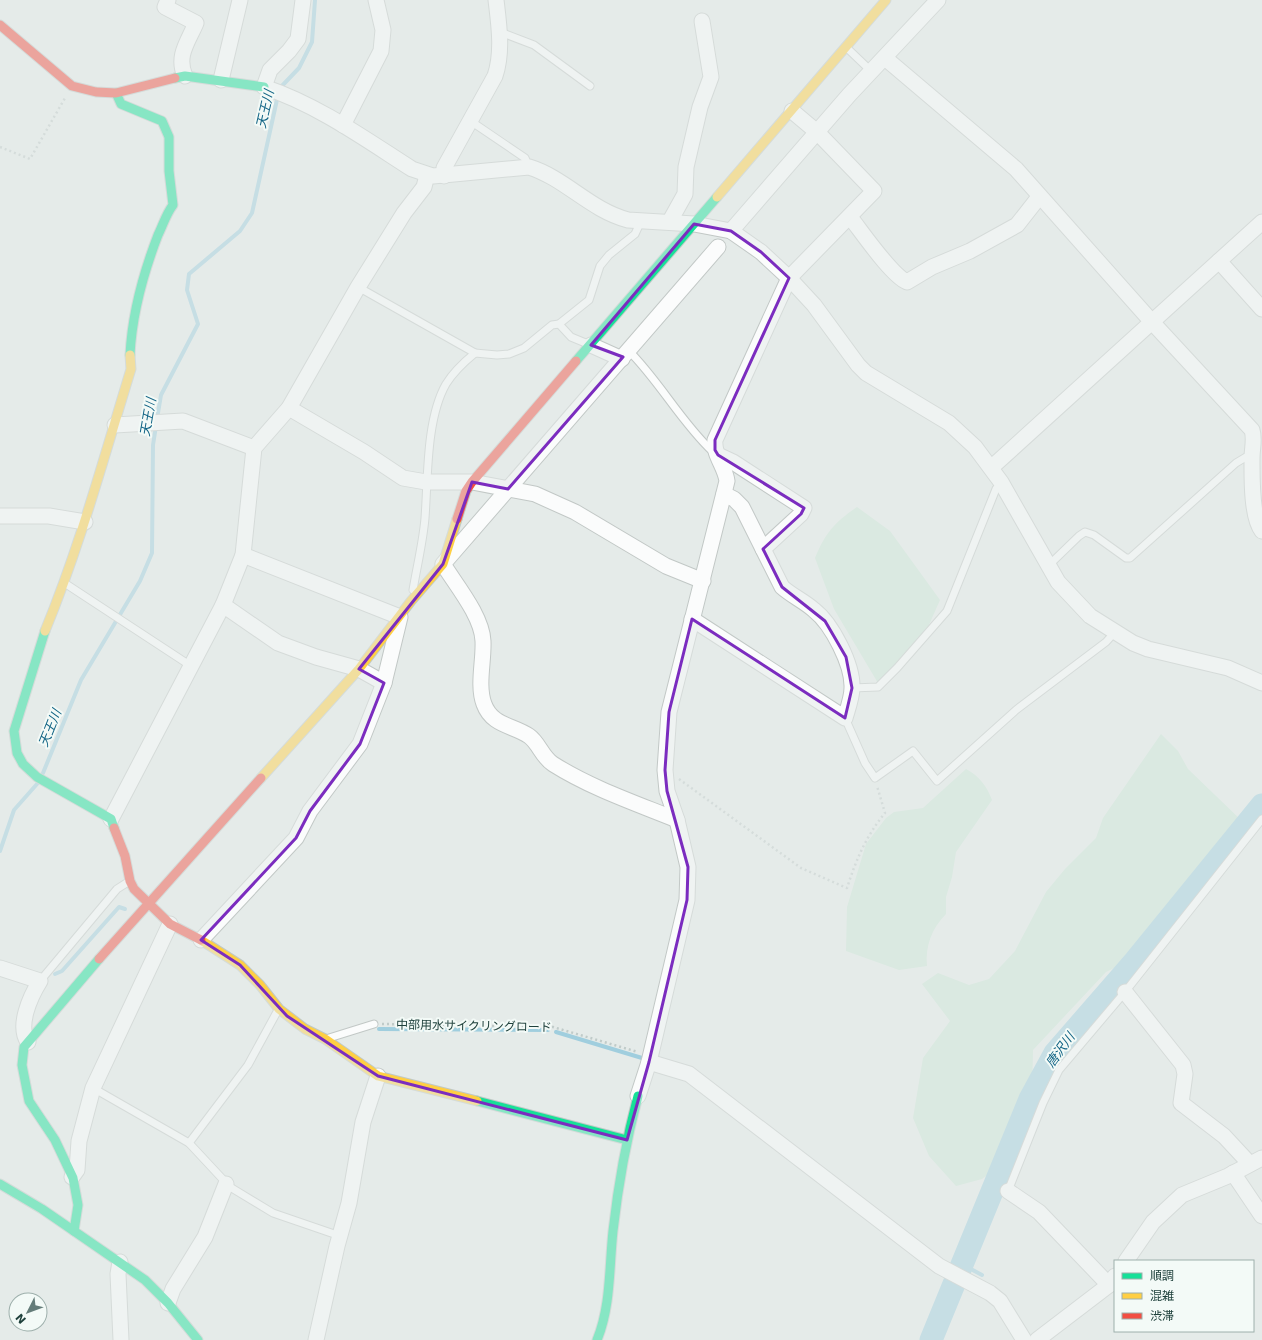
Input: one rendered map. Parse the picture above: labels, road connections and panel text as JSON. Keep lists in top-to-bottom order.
{
  "streets": {
    "path": ["中部用水サイクリングロード"]
  },
  "water": ["天王川", "唐沢川"],
  "legend": ["順調", "混雑", "渋滞"],
  "north": "bottom left"
}
